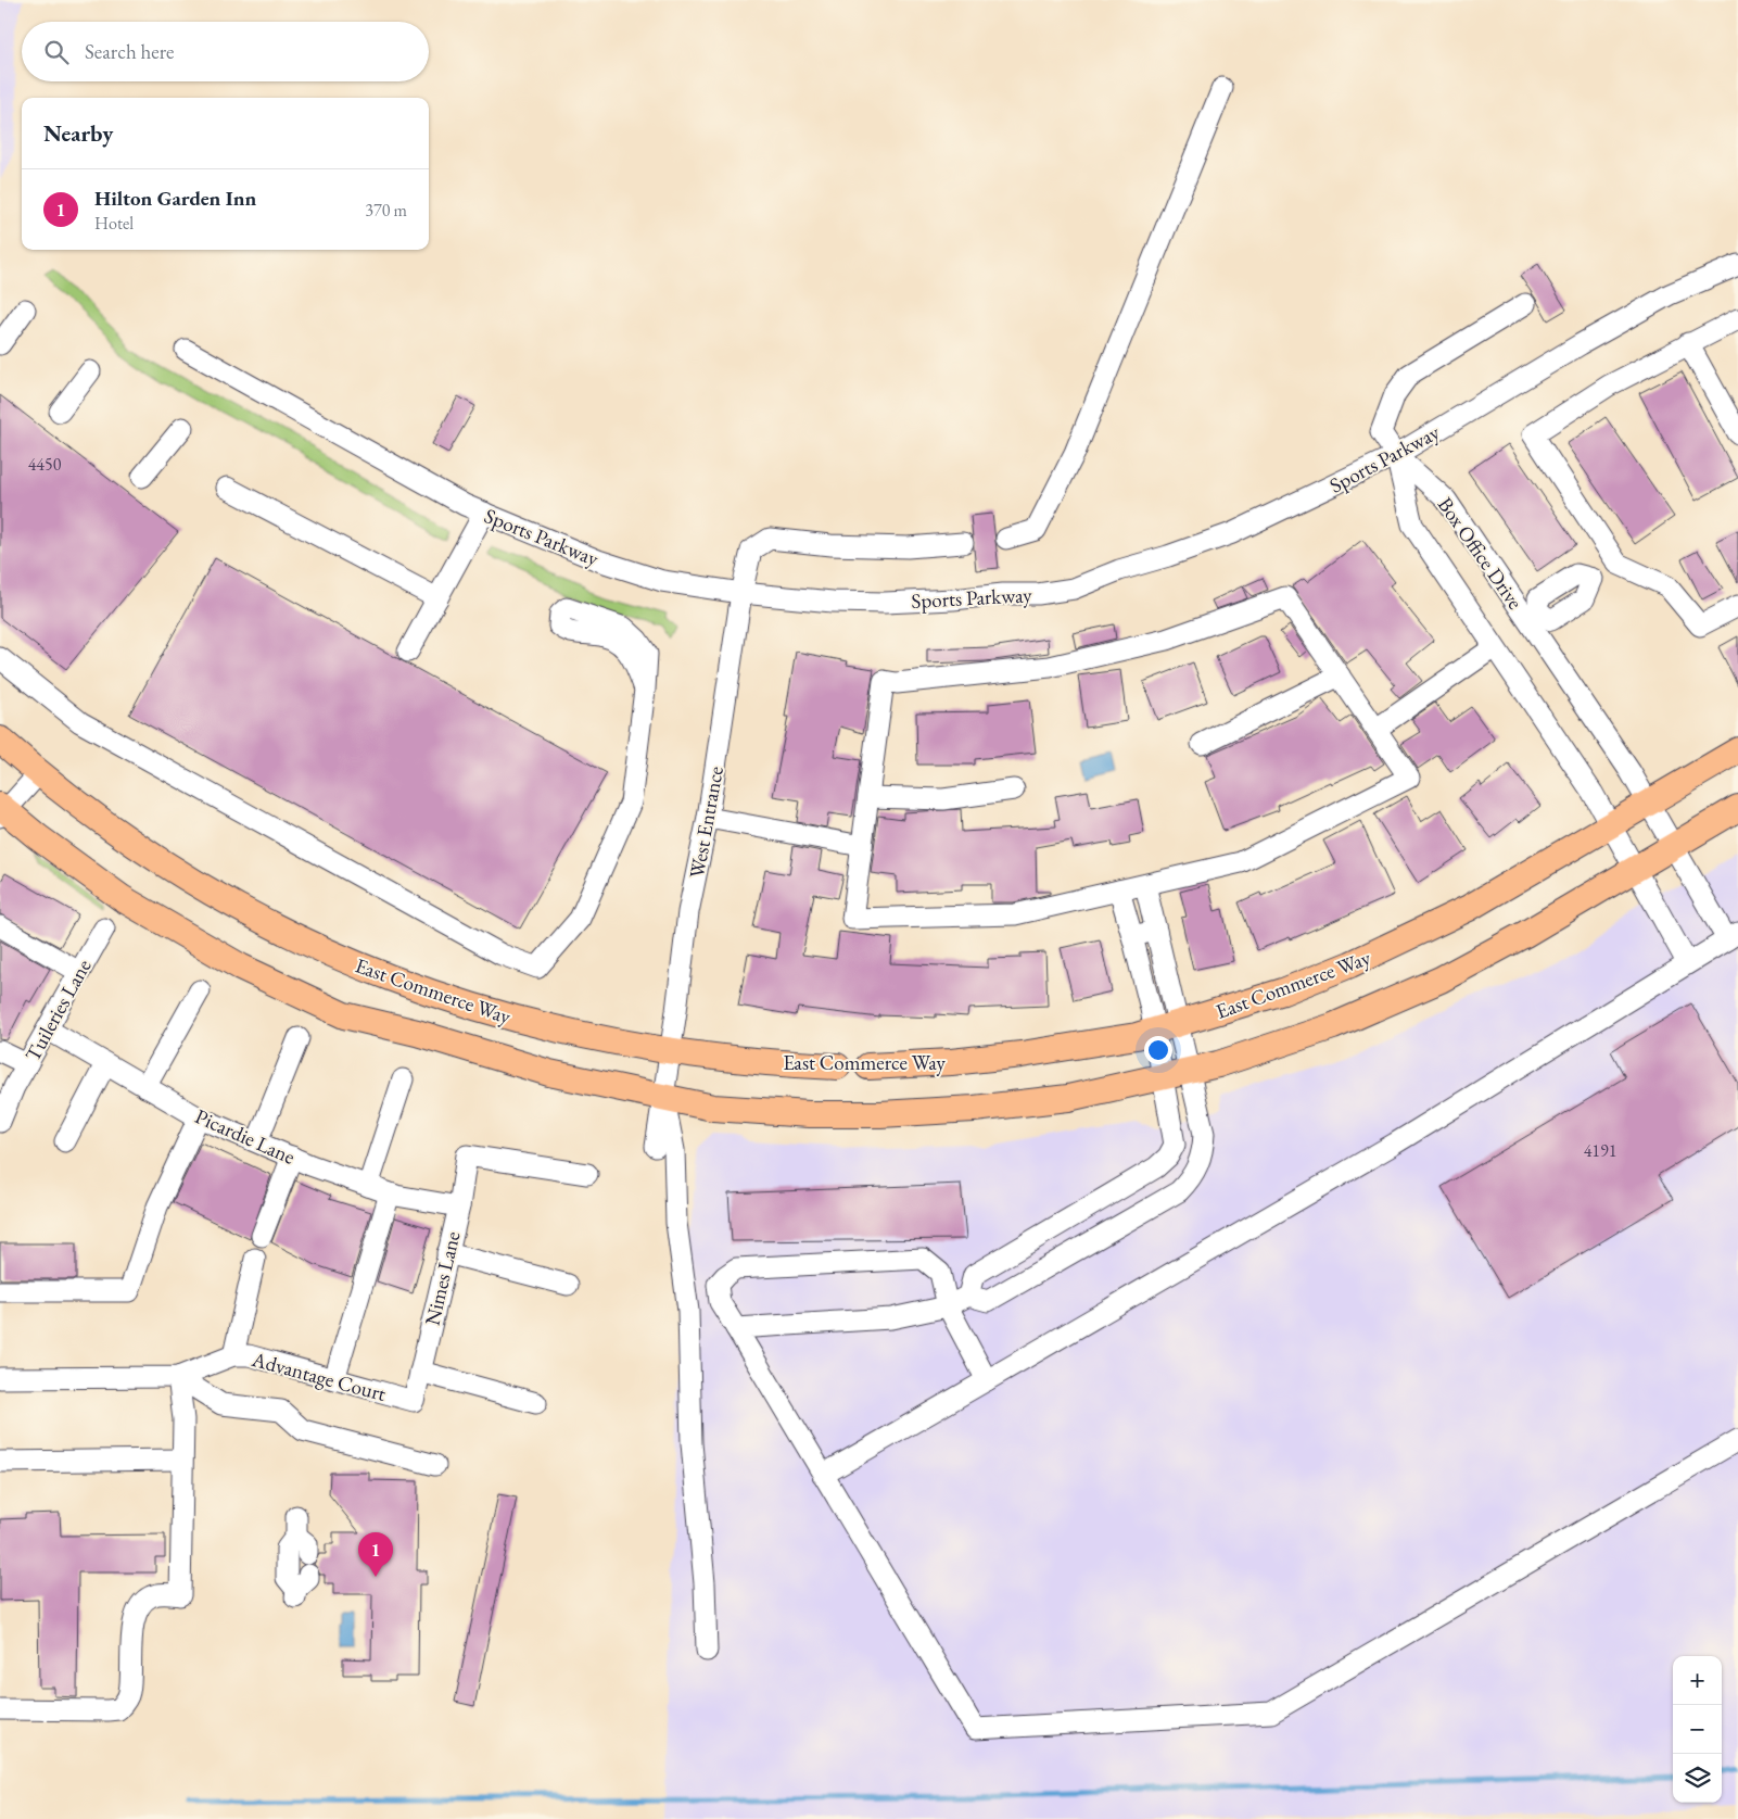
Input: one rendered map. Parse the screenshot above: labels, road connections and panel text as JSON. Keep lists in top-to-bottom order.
{
  "streets": {
    "main road": ["East Commerce Way"],
    "street": [
      "Sports Parkway",
      "Box Office Drive",
      "West Entrance",
      "Tuileries Lane",
      "Picardie Lane",
      "Nimes Lane",
      "Advantage Court"
    ]
  },
  "crossings": [
    ["Sports Parkway", "Box Office Drive"],
    ["Sports Parkway", "West Entrance"],
    ["Box Office Drive", "East Commerce Way"],
    ["West Entrance", "East Commerce Way"],
    ["Tuileries Lane", "Picardie Lane"],
    ["Picardie Lane", "Nimes Lane"],
    ["Nimes Lane", "Advantage Court"]
  ],
  "house_numbers": ["4450", "4191"],
  "page": {
    "search": "Search here",
    "heading": "Nearby",
    "list": [
      {
        "mark": "1",
        "name": "Hilton Garden Inn",
        "note": "Hotel",
        "value": "370 m"
      }
    ],
    "pins": "1",
    "map_buttons": ["+", "−"]
  }
}
